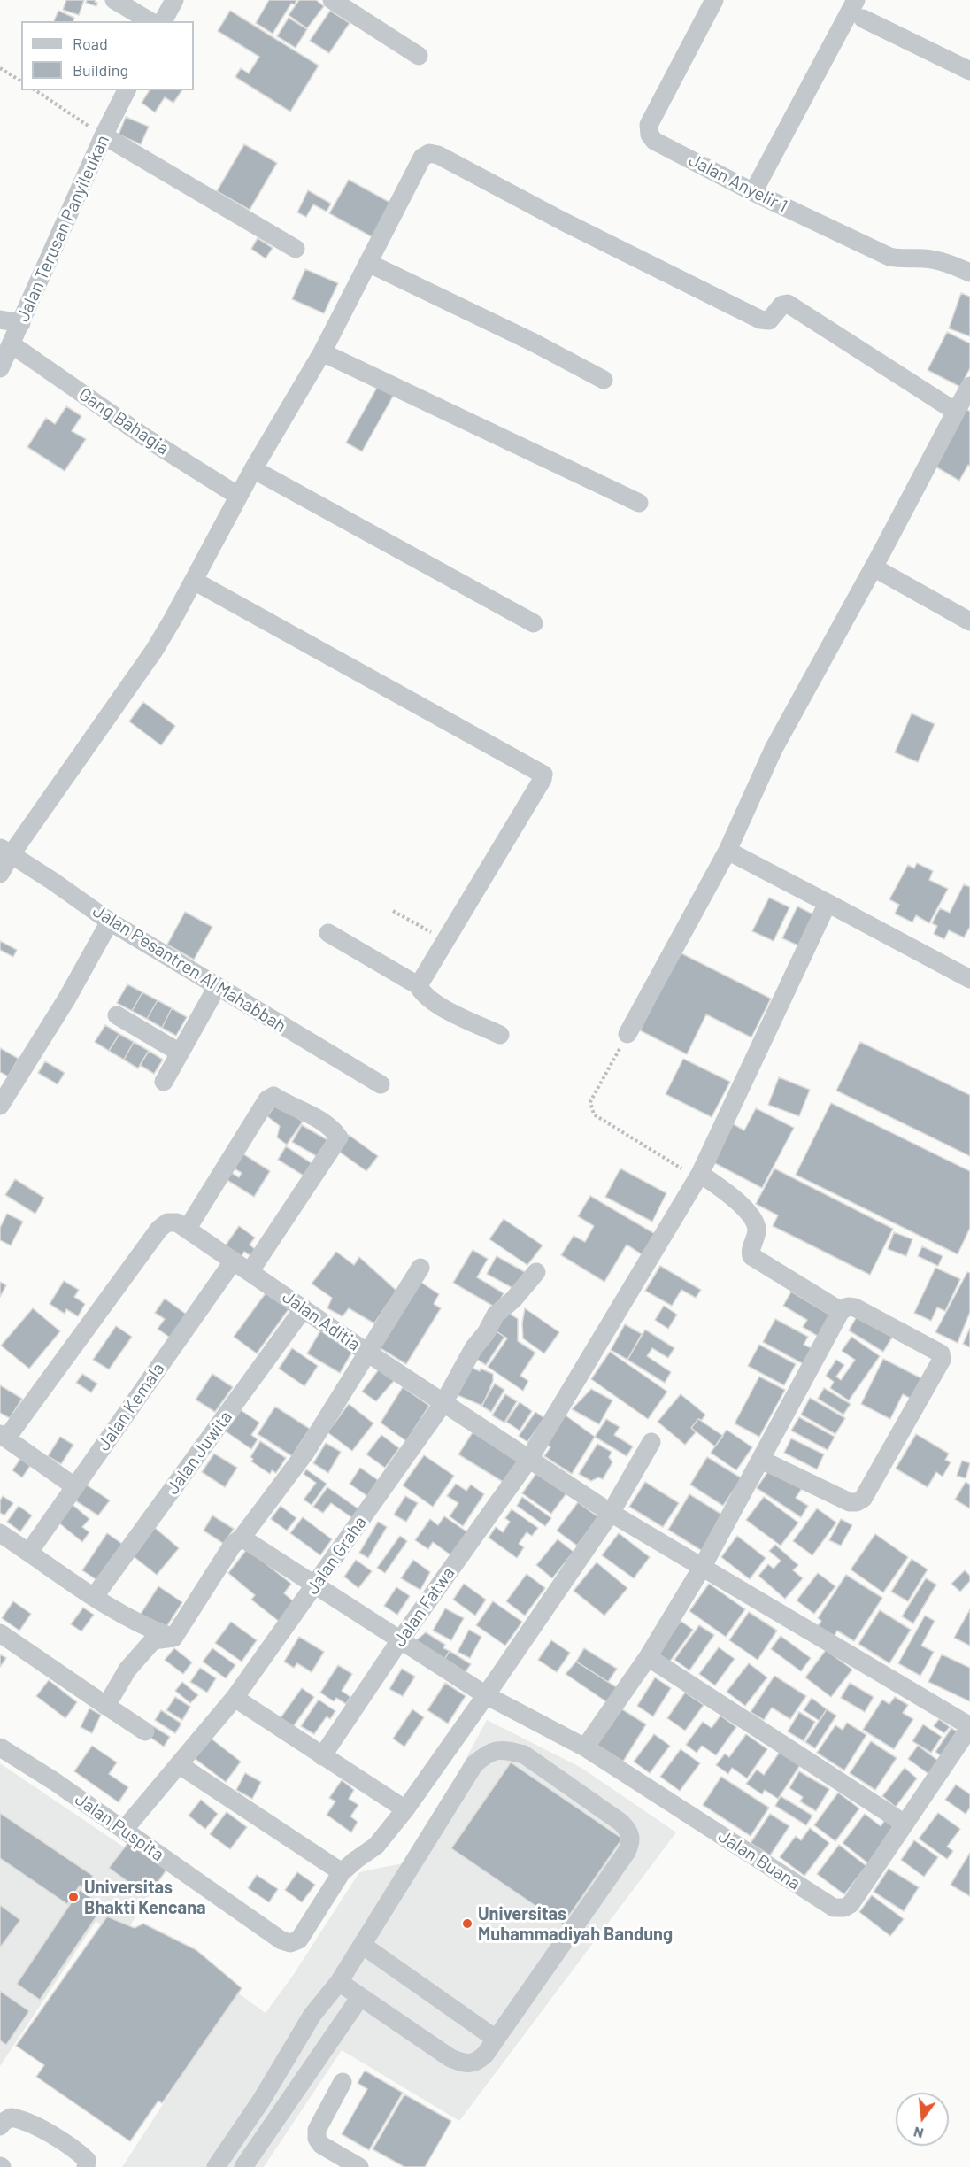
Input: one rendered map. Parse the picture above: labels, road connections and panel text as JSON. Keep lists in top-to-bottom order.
{
  "streets": {
    "street": [
      "Jalan Anyelir 1",
      "Jalan Terusan Panyileukan",
      "Gang Bahagia",
      "Jalan Pesantren Al Mahabbah",
      "Jalan Aditia",
      "Jalan Kemala",
      "Jalan Juwita",
      "Jalan Graha",
      "Jalan Fatwa",
      "Jalan Puspita",
      "Jalan Buana"
    ]
  },
  "crossings": [
    ["Jalan Terusan Panyileukan", "Gang Bahagia"],
    ["Jalan Aditia", "Jalan Kemala"],
    ["Jalan Aditia", "Jalan Juwita"],
    ["Jalan Aditia", "Jalan Graha"],
    ["Jalan Aditia", "Jalan Fatwa"],
    ["Jalan Aditia", "Jalan Buana"],
    ["Jalan Graha", "Jalan Puspita"],
    ["Jalan Graha", "Jalan Buana"],
    ["Jalan Fatwa", "Jalan Buana"]
  ],
  "places": ["Universitas Bhakti Kencana", "Universitas Muhammadiyah Bandung"],
  "legend": ["Road", "Building"],
  "north": "bottom"
}
